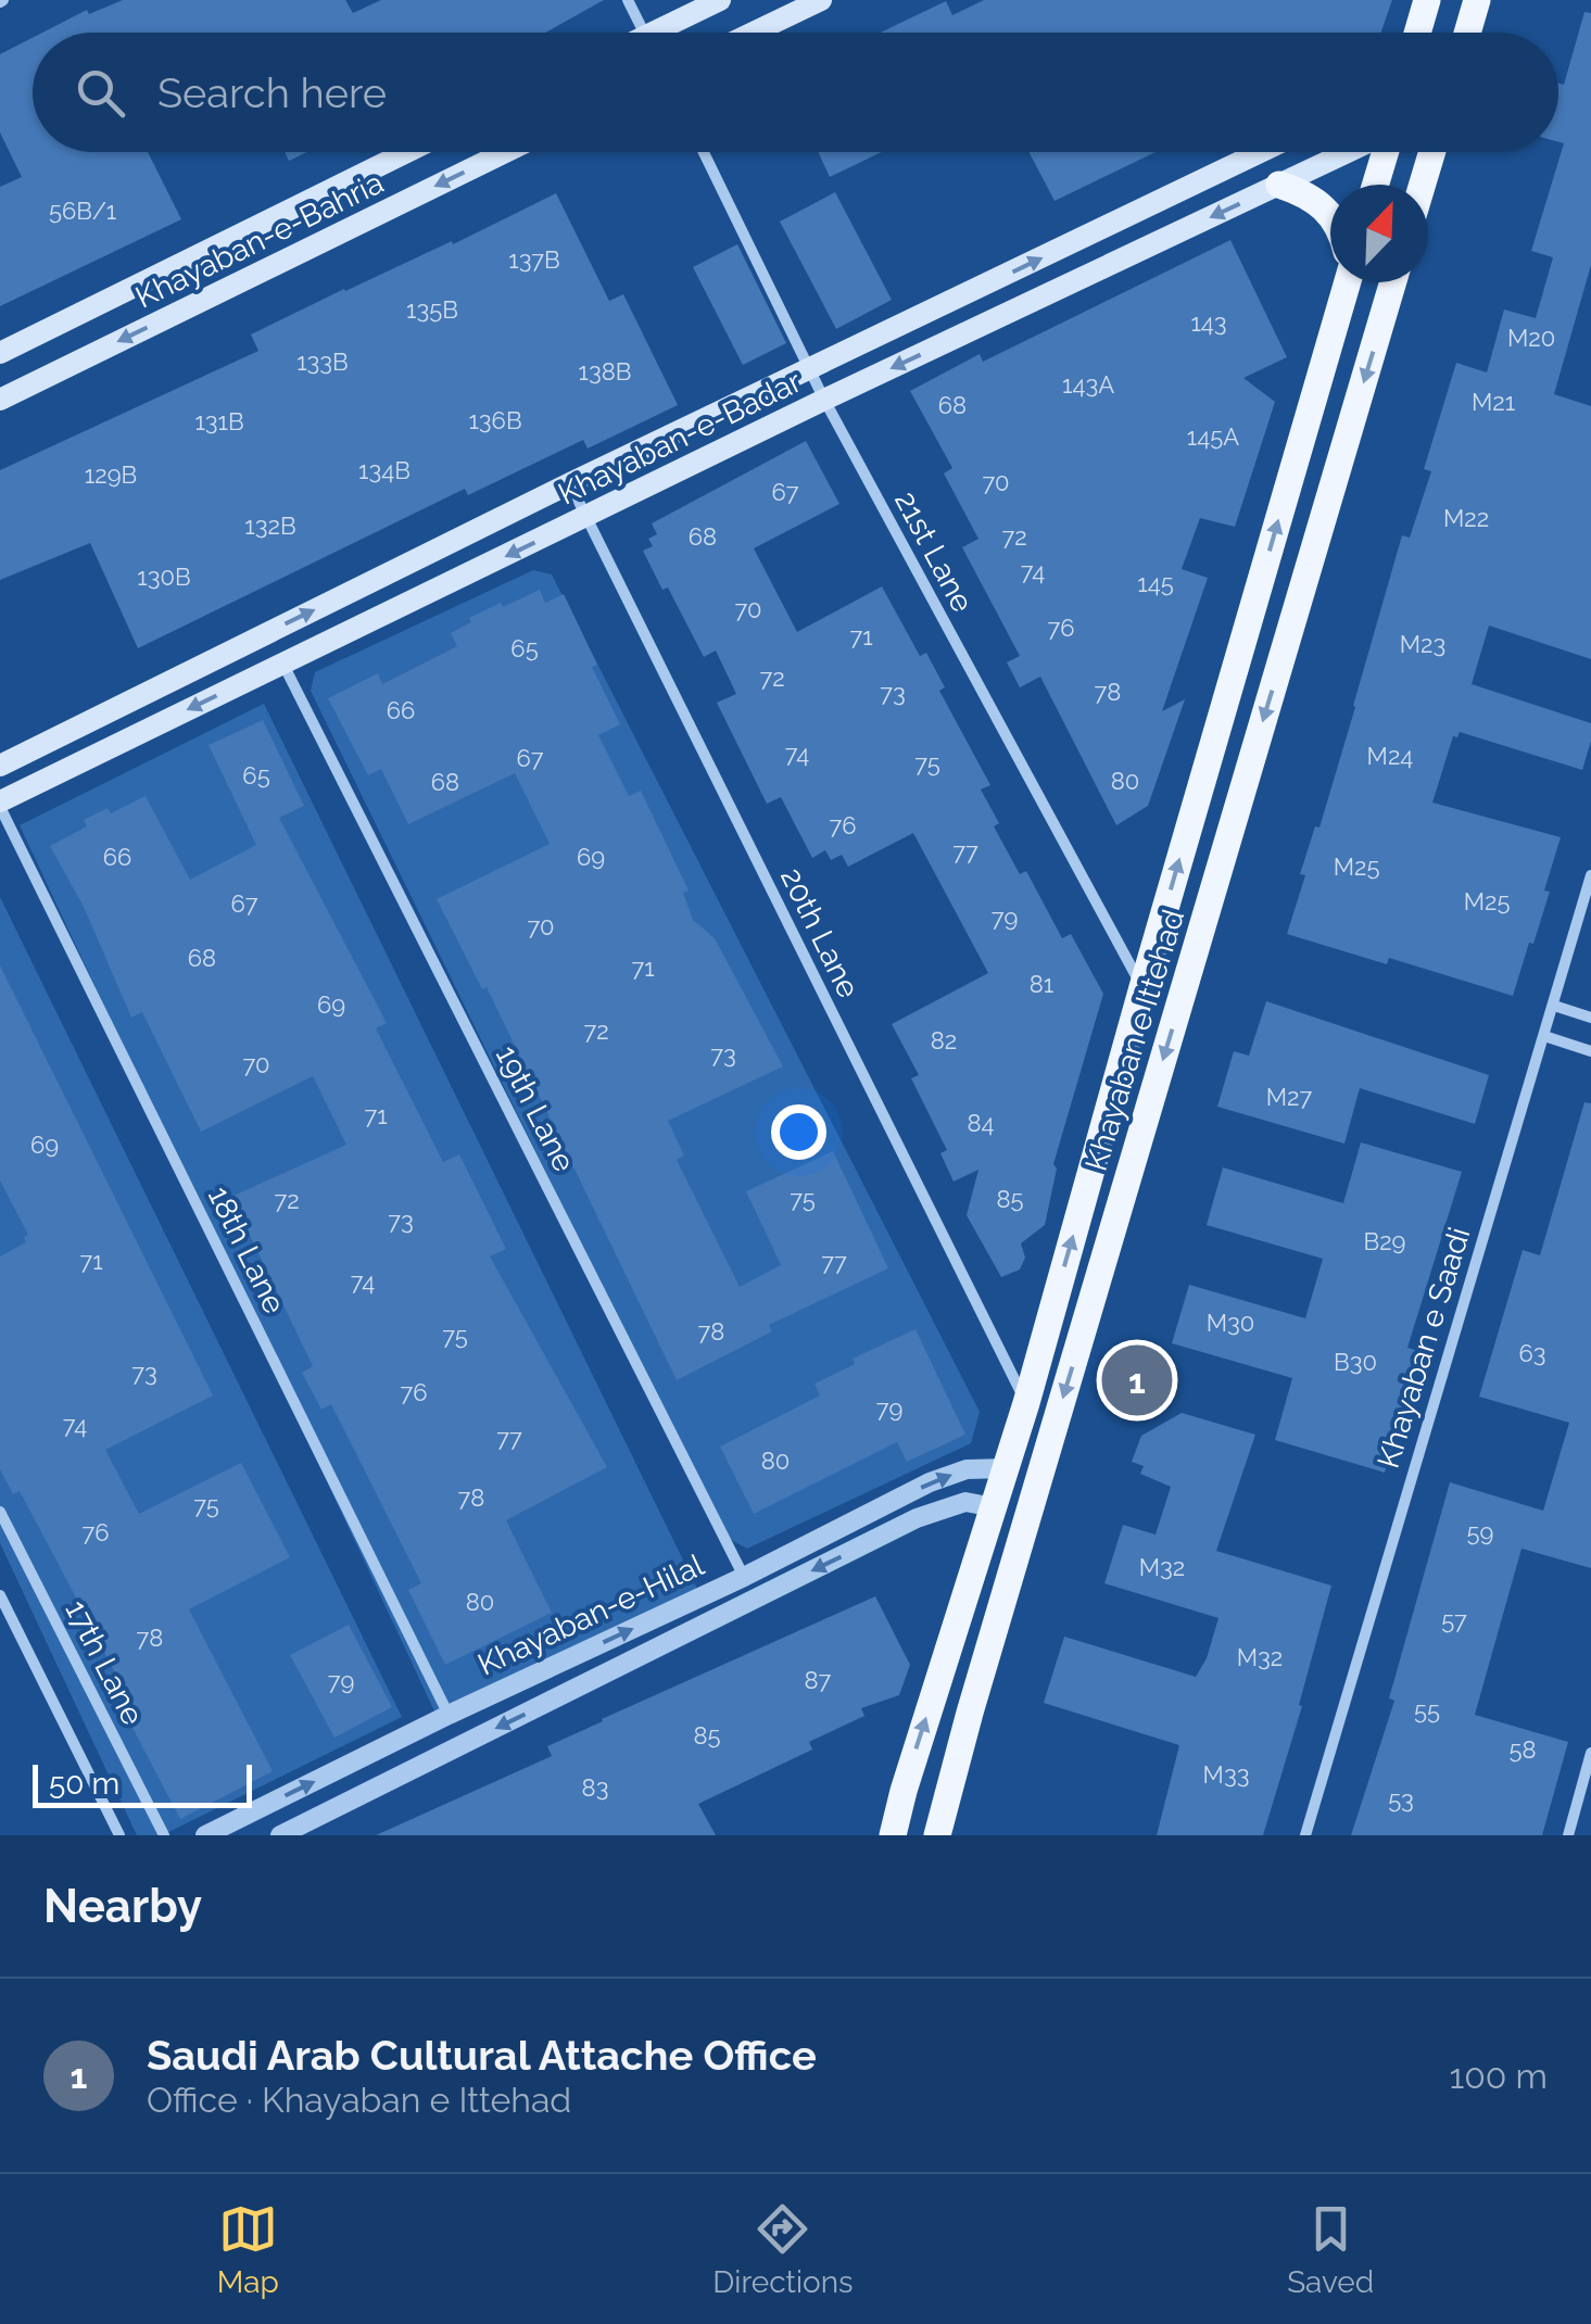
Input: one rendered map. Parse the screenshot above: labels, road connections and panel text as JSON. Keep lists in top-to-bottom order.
{
  "streets": {
    "main road": ["Khayaban-e-Bahria", "Khayaban-e-Badar", "Khayaban e Ittehad"],
    "street": [
      "21st Lane",
      "20th Lane",
      "19th Lane",
      "18th Lane",
      "Khayaban e Saadi",
      "Khayaban-e-Hilal",
      "17th Lane"
    ]
  },
  "crossings": [
    ["Khayaban-e-Badar", "21st Lane"],
    ["Khayaban-e-Badar", "20th Lane"],
    ["Khayaban-e-Badar", "19th Lane"],
    ["Khayaban-e-Badar", "18th Lane"],
    ["21st Lane", "Khayaban e Ittehad"],
    ["20th Lane", "Khayaban e Ittehad"],
    ["Khayaban e Ittehad", "Khayaban-e-Hilal"],
    ["19th Lane", "Khayaban-e-Hilal"],
    ["18th Lane", "Khayaban-e-Hilal"]
  ],
  "house_numbers": [
    "56B/1",
    "137B",
    "135B",
    "143",
    "M20",
    "133B",
    "138B",
    "143A",
    "M21",
    "68",
    "136B",
    "131B",
    "145A",
    "134B",
    "129B",
    "70",
    "67",
    "M22",
    "132B",
    "68",
    "72",
    "74",
    "130B",
    "145",
    "70",
    "76",
    "71",
    "M23",
    "65",
    "72",
    "78",
    "73",
    "66",
    "74",
    "M24",
    "67",
    "75",
    "65",
    "80",
    "68",
    "76",
    "77",
    "66",
    "69",
    "M25",
    "M25",
    "67",
    "79",
    "70",
    "68",
    "71",
    "81",
    "69",
    "72",
    "82",
    "73",
    "70",
    "M27",
    "71",
    "84",
    "69",
    "75",
    "85",
    "72",
    "73",
    "B29",
    "71",
    "77",
    "74",
    "M30",
    "78",
    "75",
    "63",
    "B30",
    "73",
    "76",
    "79",
    "74",
    "77",
    "80",
    "78",
    "75",
    "76",
    "59",
    "M32",
    "80",
    "57",
    "78",
    "M32",
    "87",
    "79",
    "55",
    "85",
    "58",
    "M33",
    "83",
    "53"
  ],
  "scale_bar": "50 m",
  "north": "top right",
  "page": {
    "search": "Search here",
    "pins": "1",
    "scale": "50 m",
    "heading": "Nearby",
    "list": [
      {
        "mark": "1",
        "name": "Saudi Arab Cultural Attache Office",
        "note": "Office · Khayaban e Ittehad",
        "value": "100 m"
      }
    ],
    "nav": ["Map", "Directions", "Saved"]
  }
}
